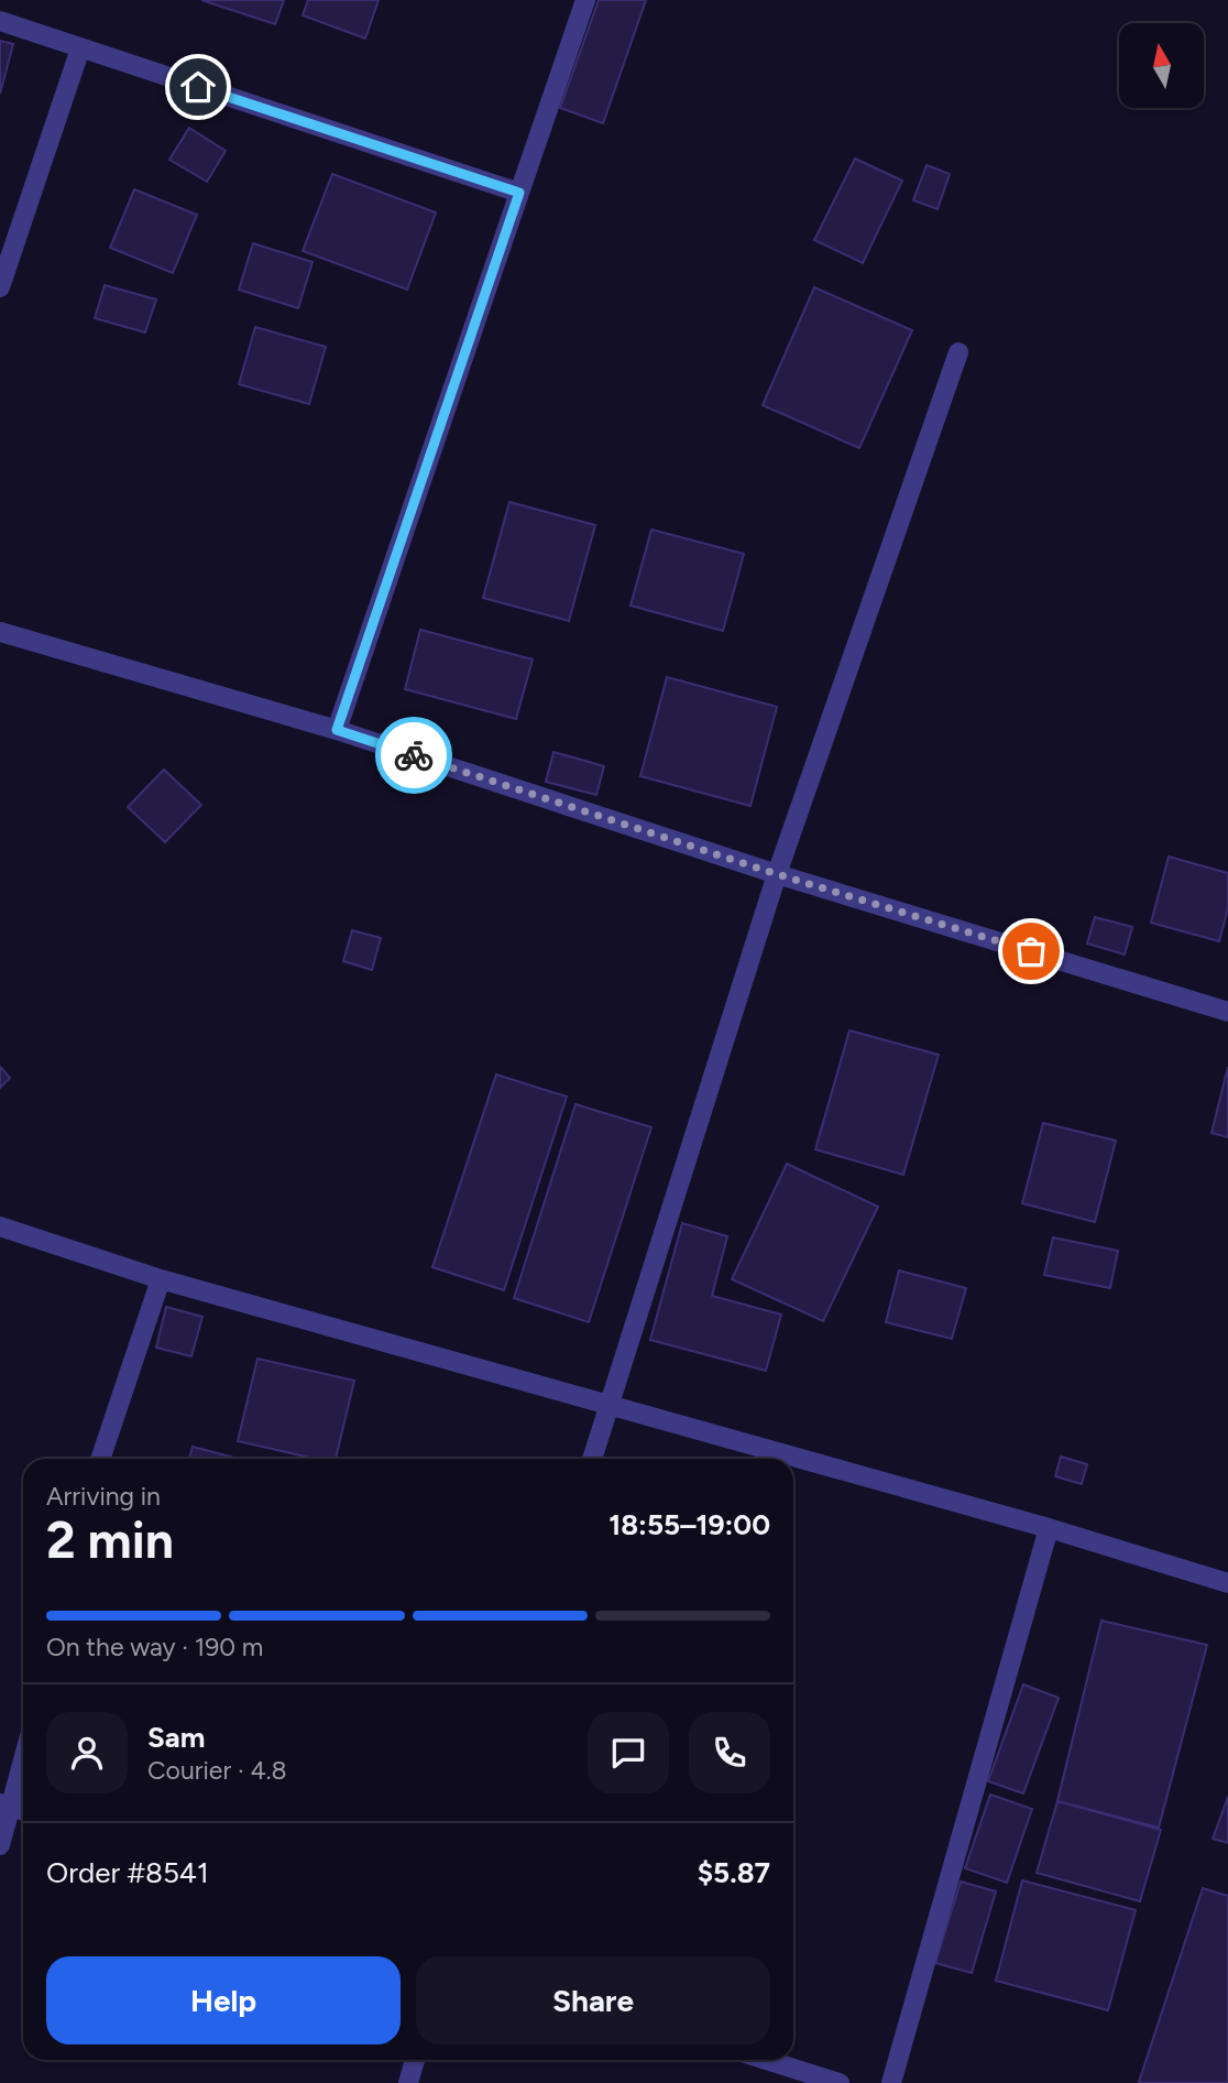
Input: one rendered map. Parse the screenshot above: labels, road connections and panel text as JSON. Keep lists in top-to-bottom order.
{
  "north": "top",
  "page": {
    "heading": ["2 min", "Arriving in", "18:55–19:00"],
    "panel": [
      "Sam",
      "Courier · 4.8",
      "Order #8541",
      "$5.87"
    ],
    "bar": "On the way · 190 m",
    "buttons": ["Help", "Share"]
  }
}
